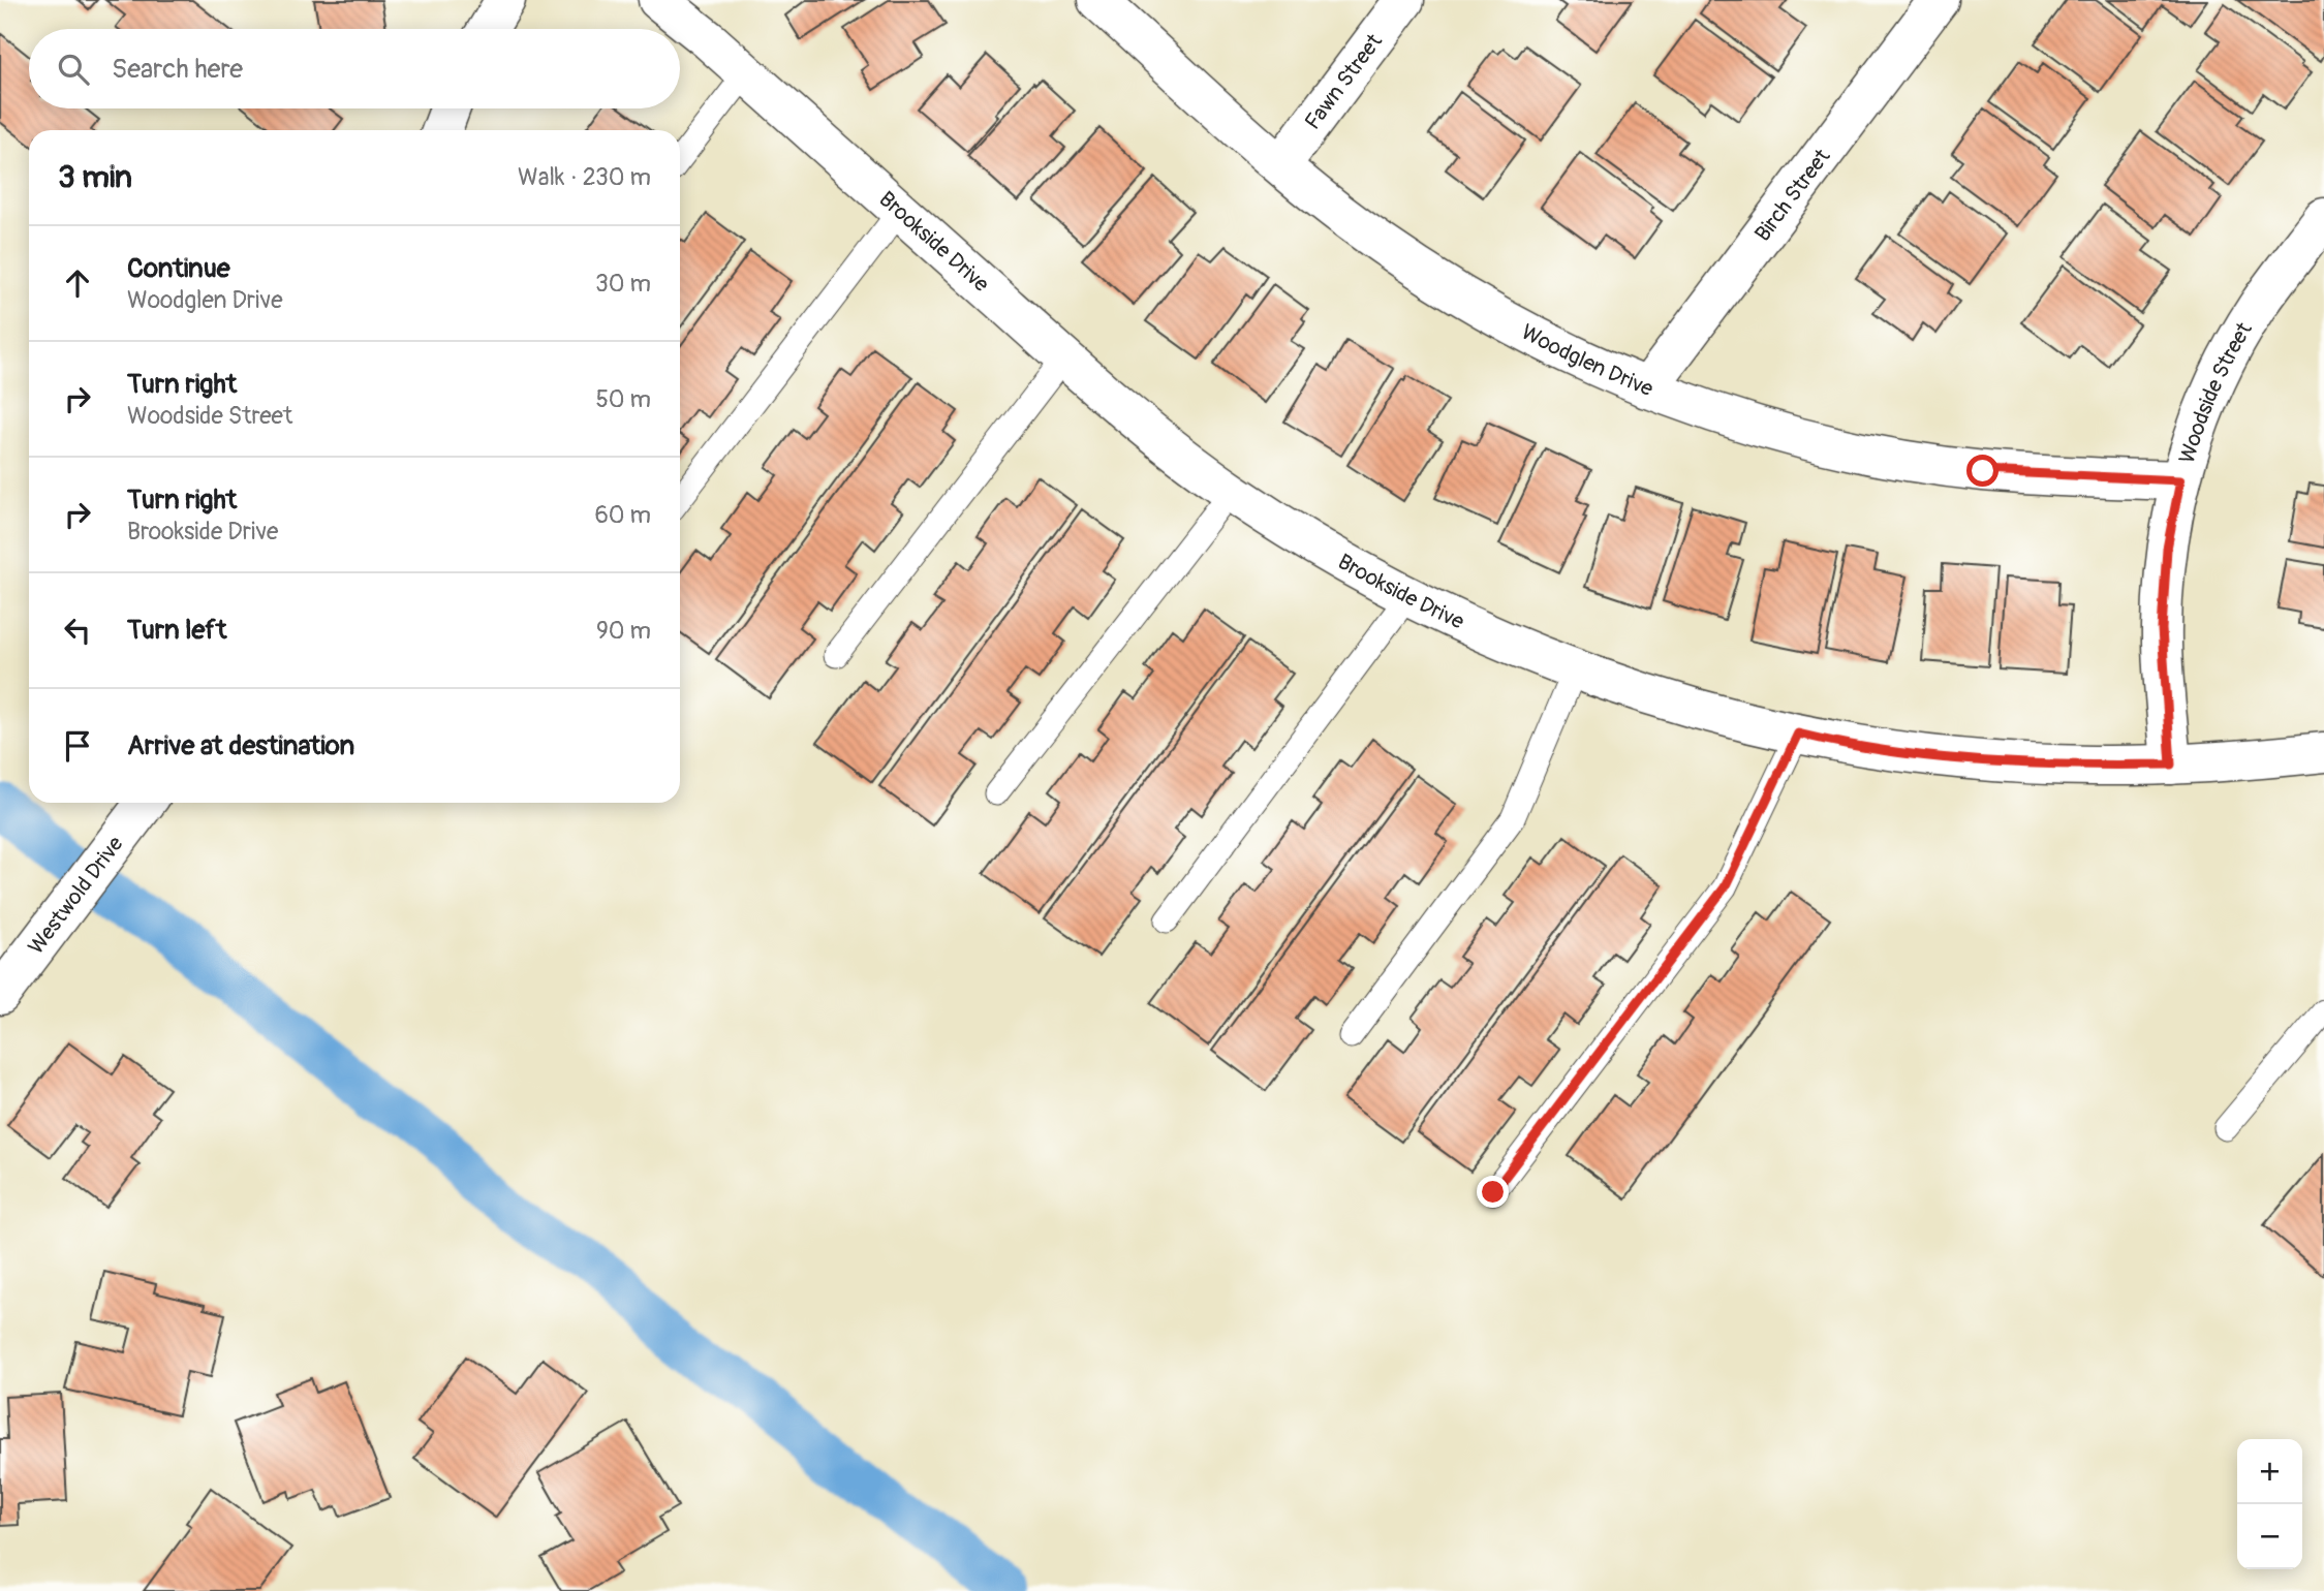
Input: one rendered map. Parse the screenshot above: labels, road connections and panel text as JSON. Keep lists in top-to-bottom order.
{
  "streets": {
    "street": [
      "Fawn Street",
      "Birch Street",
      "Brookside Drive",
      "Woodglen Drive",
      "Woodside Street",
      "Westwold Drive"
    ]
  },
  "crossings": [
    ["Fawn Street", "Woodglen Drive"],
    ["Birch Street", "Woodglen Drive"],
    ["Brookside Drive", "Woodside Street"],
    ["Woodglen Drive", "Woodside Street"]
  ],
  "page": {
    "search": "Search here",
    "heading": ["3 min", "Walk · 230 m"],
    "list": [
      ["Continue", "Woodglen Drive", "30 m"],
      ["Turn right", "Woodside Street", "50 m"],
      ["Turn right", "Brookside Drive", "60 m"],
      ["Turn left", "90 m"],
      "Arrive at destination"
    ],
    "map_buttons": ["+", "−"]
  }
}
